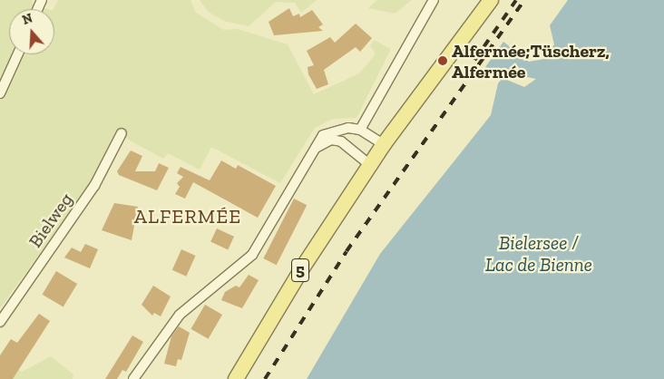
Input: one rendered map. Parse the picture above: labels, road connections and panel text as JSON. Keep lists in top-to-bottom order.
{
  "streets": {
    "main road": ["5"],
    "street": ["Bielweg"]
  },
  "districts": ["ALFERMÉE"],
  "water": ["Bielersee / Lac de Bienne"],
  "places": ["Alfermée;Tüscherz, Alfermée"],
  "north": "top"
}
